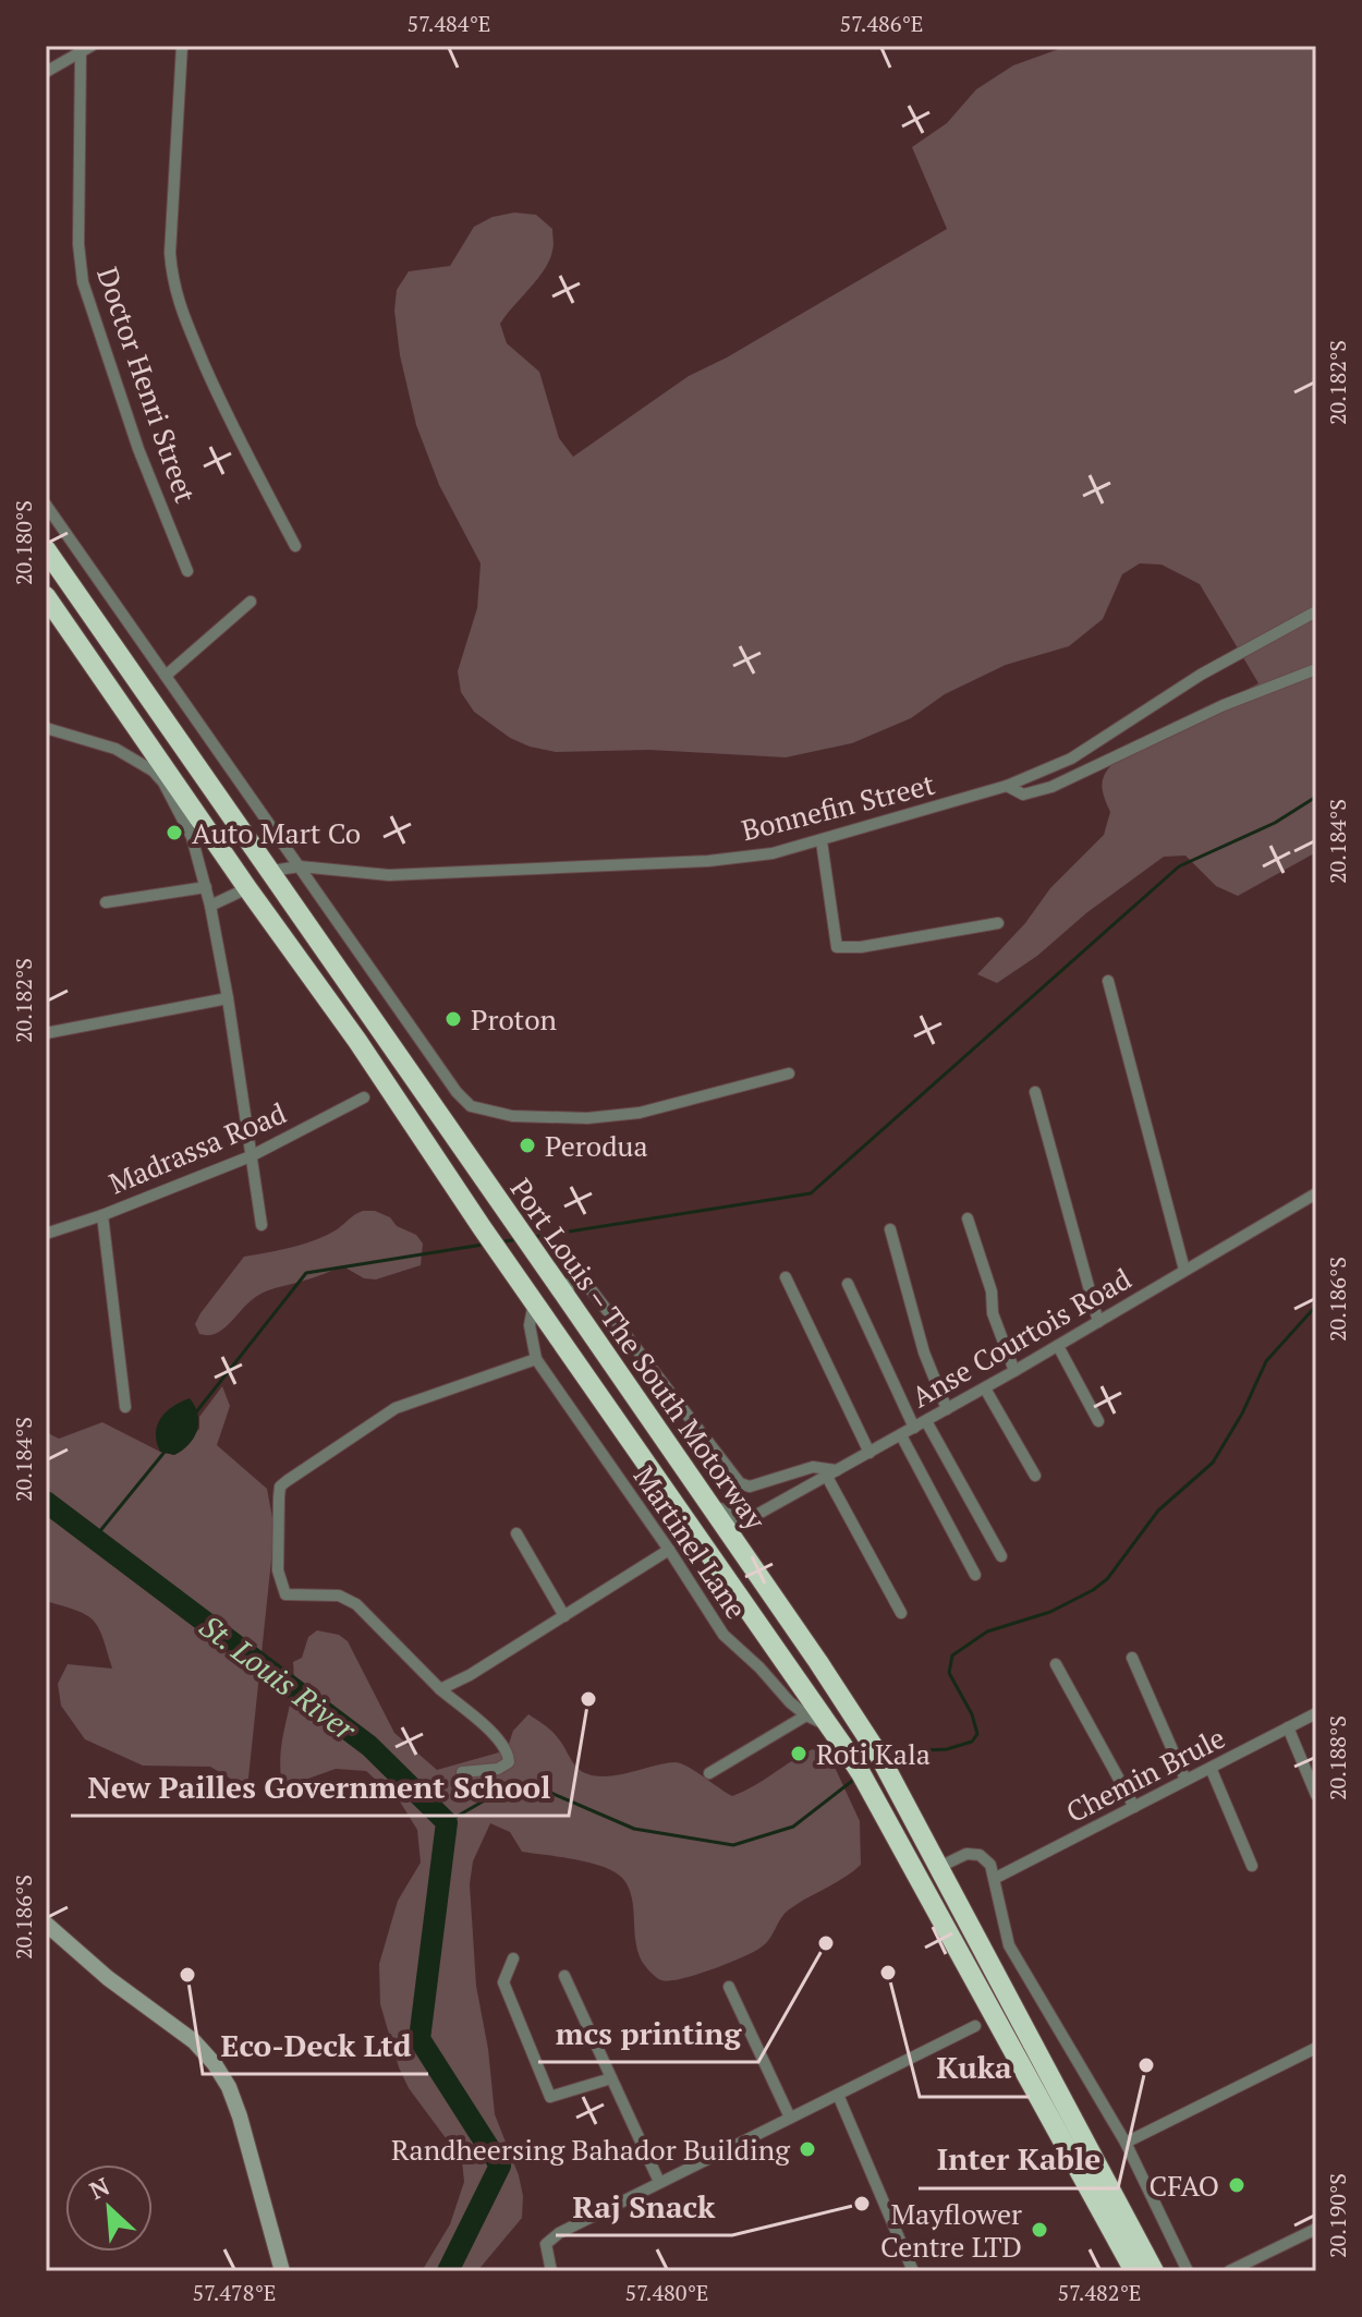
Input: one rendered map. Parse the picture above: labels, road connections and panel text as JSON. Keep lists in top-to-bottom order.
{
  "streets": {
    "highway": ["Port Louis – The South Motorway"],
    "street": [
      "Doctor Henri Street",
      "Bonnefin Street",
      "Madrassa Road",
      "Anse Courtois Road",
      "Martinel Lane",
      "Chemin Brule"
    ]
  },
  "crossings": [
    ["Bonnefin Street", "Port Louis – The South Motorway"],
    ["Port Louis – The South Motorway", "Martinel Lane"]
  ],
  "water": ["St. Louis River"],
  "places": [
    "Auto Mart Co",
    "Proton",
    "Perodua",
    "New Pailles Government School",
    "Roti Kala",
    "mcs printing",
    "Kuka",
    "Eco-Deck Ltd",
    "Inter Kable",
    "Randheersing Bahador Building",
    "CFAO",
    "Raj Snack",
    "Mayflower Centre LTD"
  ],
  "north": "top left",
  "coordinates": [
    "57.484°E",
    "57.486°E",
    "20.182°S",
    "20.180°S",
    "20.184°S",
    "20.186°S",
    "20.188°S",
    "20.190°S",
    "57.478°E",
    "57.480°E",
    "57.482°E"
  ]
}
